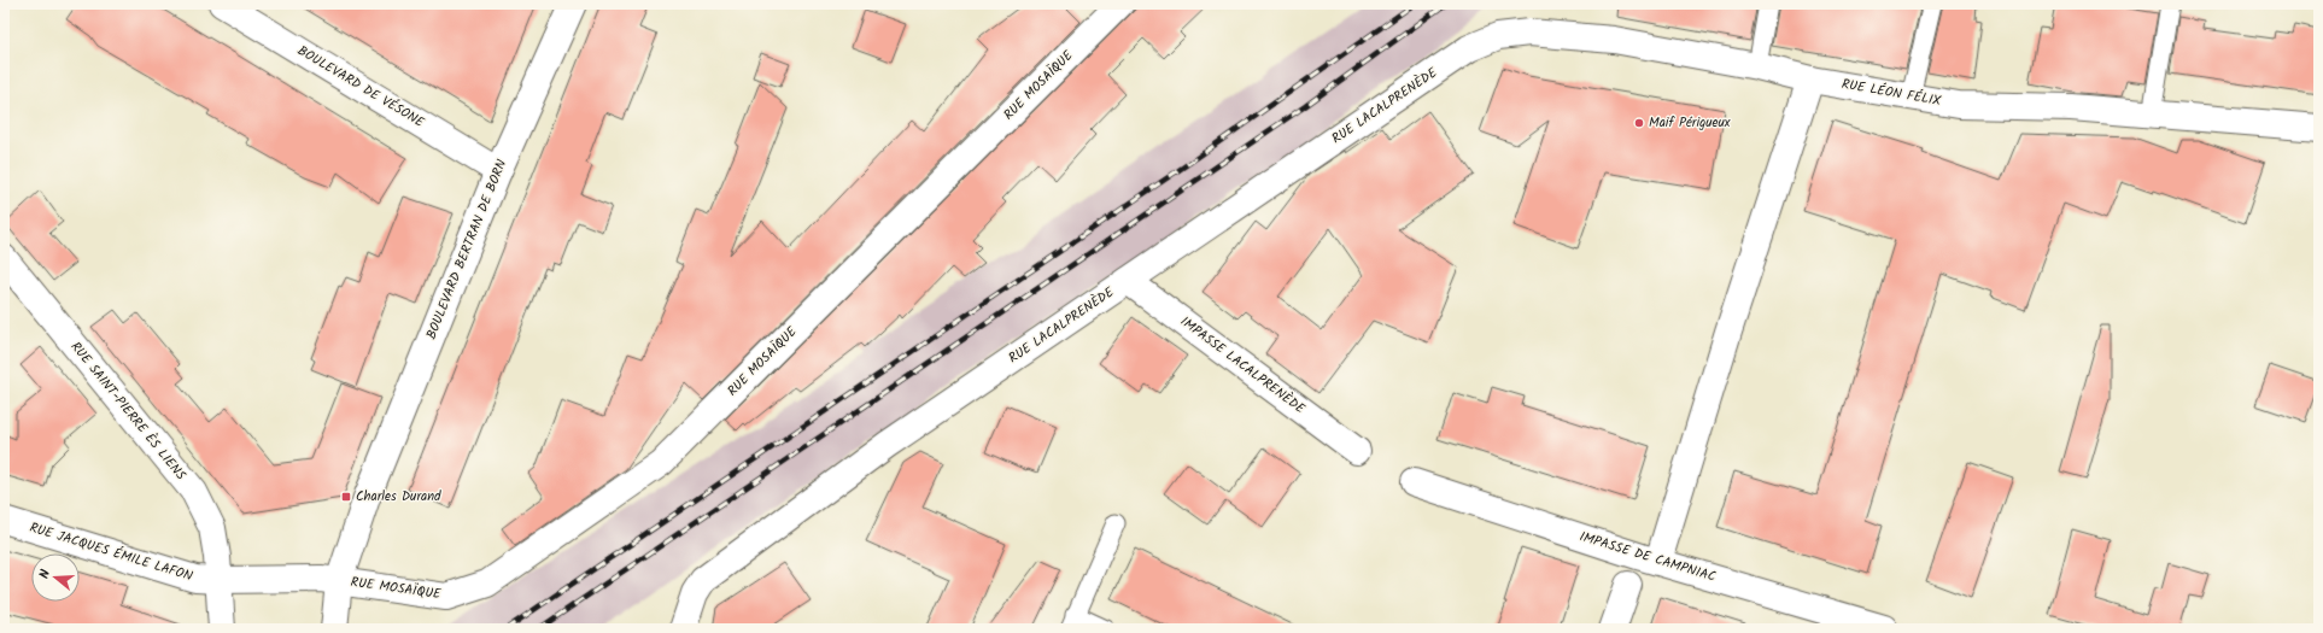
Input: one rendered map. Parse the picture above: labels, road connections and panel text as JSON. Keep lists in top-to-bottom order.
{
  "streets": {
    "street": [
      "RUE MOSAÏQUE",
      "BOULEVARD DE VÉSONE",
      "RUE LÉON FÉLIX",
      "RUE LACALPRENÈDE",
      "BOULEVARD BERTRAN DE BORN",
      "IMPASSE LACALPRENÈDE",
      "RUE SAINT-PIERRE ÈS LIENS",
      "RUE JACQUES ÉMILE LAFON",
      "IMPASSE DE CAMPNIAC"
    ]
  },
  "crossings": [
    ["RUE MOSAÏQUE", "BOULEVARD BERTRAN DE BORN"],
    ["RUE MOSAÏQUE", "RUE SAINT-PIERRE ÈS LIENS"],
    ["RUE MOSAÏQUE", "RUE JACQUES ÉMILE LAFON"],
    ["BOULEVARD DE VÉSONE", "BOULEVARD BERTRAN DE BORN"],
    ["RUE LÉON FÉLIX", "RUE LACALPRENÈDE"],
    ["RUE LACALPRENÈDE", "IMPASSE LACALPRENÈDE"],
    ["RUE SAINT-PIERRE ÈS LIENS", "RUE JACQUES ÉMILE LAFON"]
  ],
  "places": {
    "other": ["Maif Périgueux"],
    "transit": ["Charles Durand"]
  },
  "north": "left"
}
